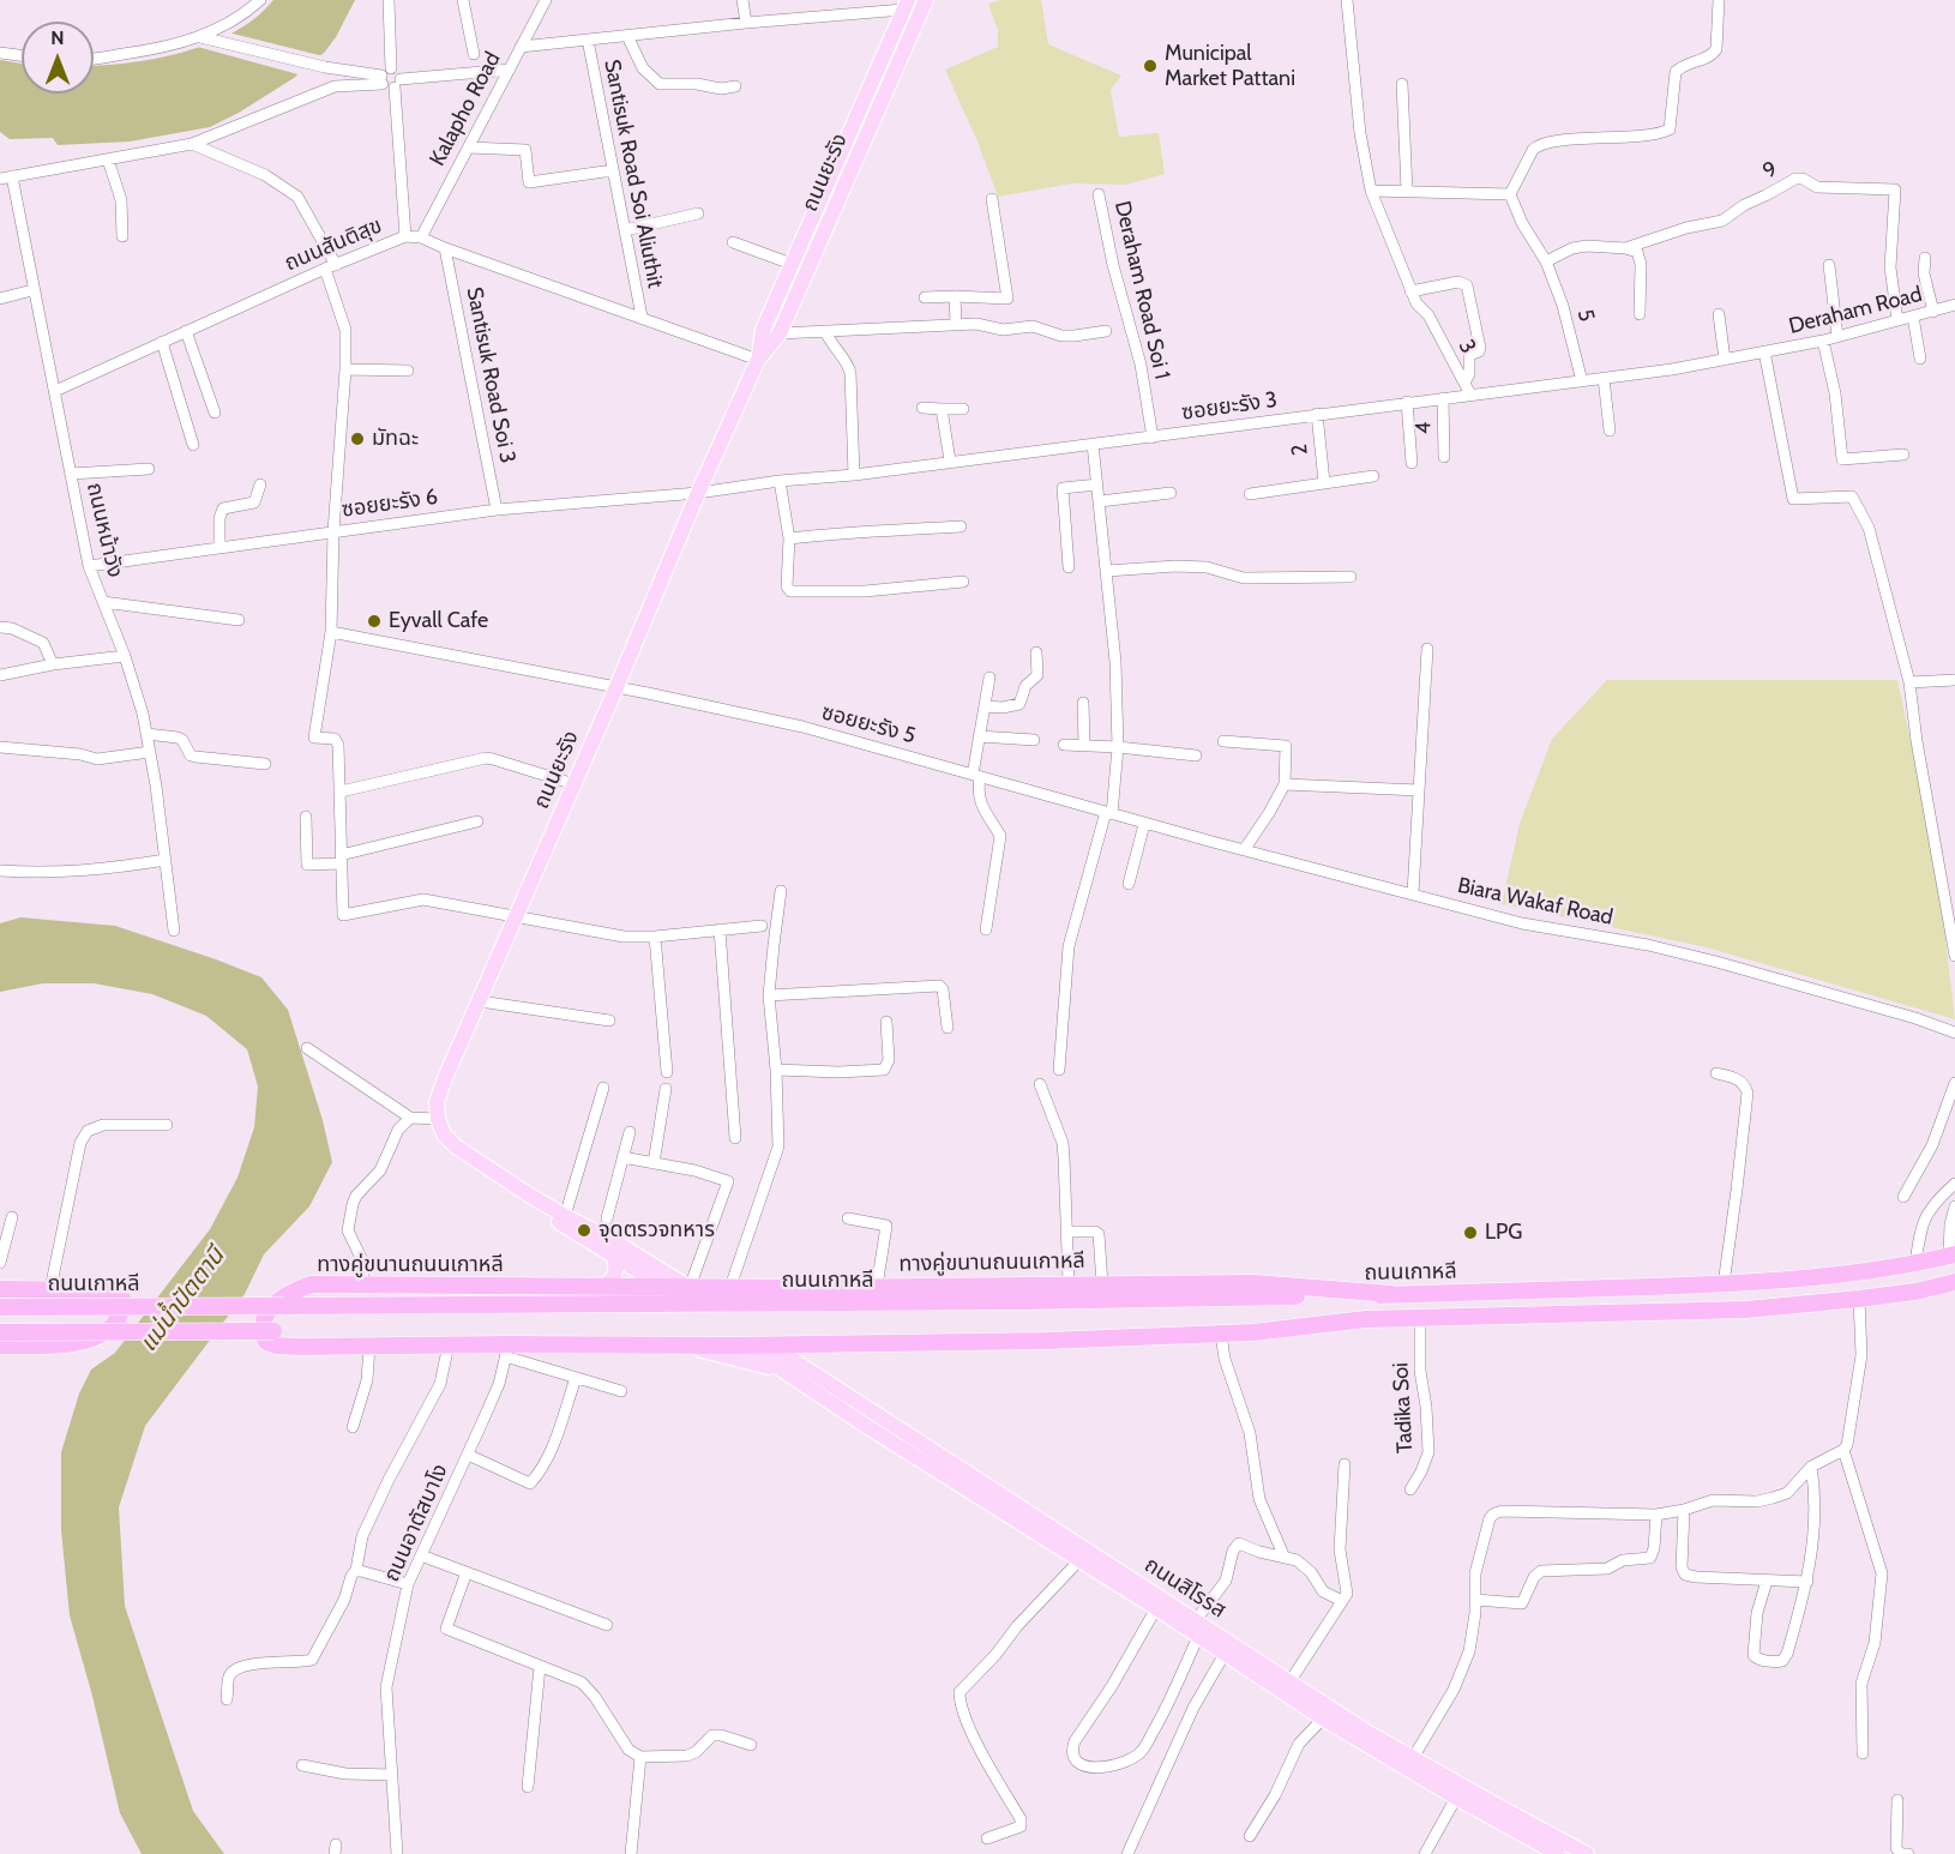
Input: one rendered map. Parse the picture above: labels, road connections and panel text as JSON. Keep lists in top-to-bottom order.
{
  "streets": {
    "highway": ["ทางคู่ขนานถนนเกาหลี", "ถนนเกาหลี"],
    "main road": ["ถนนยะรัง", "ถนนสิโรรส"],
    "street": [
      "Kalapho Road",
      "9",
      "Santisuk Road Soi Aliuthit",
      "ถนนสันติสุข",
      "Deraham Road Soi 1",
      "Deraham Road",
      "5",
      "3",
      "Santisuk Road Soi 3",
      "ซอยยะรัง 3",
      "4",
      "2",
      "ซอยยะรัง 6",
      "ถนนหน้าวัง",
      "ซอยยะรัง 5",
      "Biara Wakaf Road",
      "Tadika Soi",
      "ถนนอาตัสบาโง"
    ]
  },
  "crossings": [
    ["Kalapho Road", "ถนนสันติสุข"],
    ["9", "Deraham Road"],
    ["9", "5"],
    ["ถนนยะรัง", "ถนนสันติสุข"],
    ["ถนนยะรัง", "ซอยยะรัง 3"],
    ["ถนนยะรัง", "ซอยยะรัง 6"],
    ["ถนนยะรัง", "ซอยยะรัง 5"],
    ["Santisuk Road Soi Aliuthit", "ถนนสันติสุข"],
    ["ถนนสันติสุข", "Santisuk Road Soi 3"],
    ["ถนนสันติสุข", "ถนนหน้าวัง"],
    ["Deraham Road Soi 1", "ซอยยะรัง 3"],
    ["Deraham Road", "ซอยยะรัง 3"],
    ["5", "ซอยยะรัง 3"],
    ["3", "ซอยยะรัง 3"],
    ["Santisuk Road Soi 3", "ซอยยะรัง 6"],
    ["ซอยยะรัง 3", "4"],
    ["ซอยยะรัง 3", "2"],
    ["ซอยยะรัง 3", "ซอยยะรัง 6"],
    ["ซอยยะรัง 6", "ถนนหน้าวัง"],
    ["ซอยยะรัง 5", "Biara Wakaf Road"],
    ["ทางคู่ขนานถนนเกาหลี", "ถนนเกาหลี"],
    ["ทางคู่ขนานถนนเกาหลี", "Tadika Soi"],
    ["ทางคู่ขนานถนนเกาหลี", "ถนนอาตัสบาโง"],
    ["ทางคู่ขนานถนนเกาหลี", "ถนนสิโรรส"]
  ],
  "water": ["แม่น้ำปัตตานี"],
  "places": [
    "Municipal Market Pattani",
    "มัทฉะ",
    "Eyvall Cafe",
    "จุดตรวจทหาร",
    "LPG"
  ],
  "north": "top"
}
